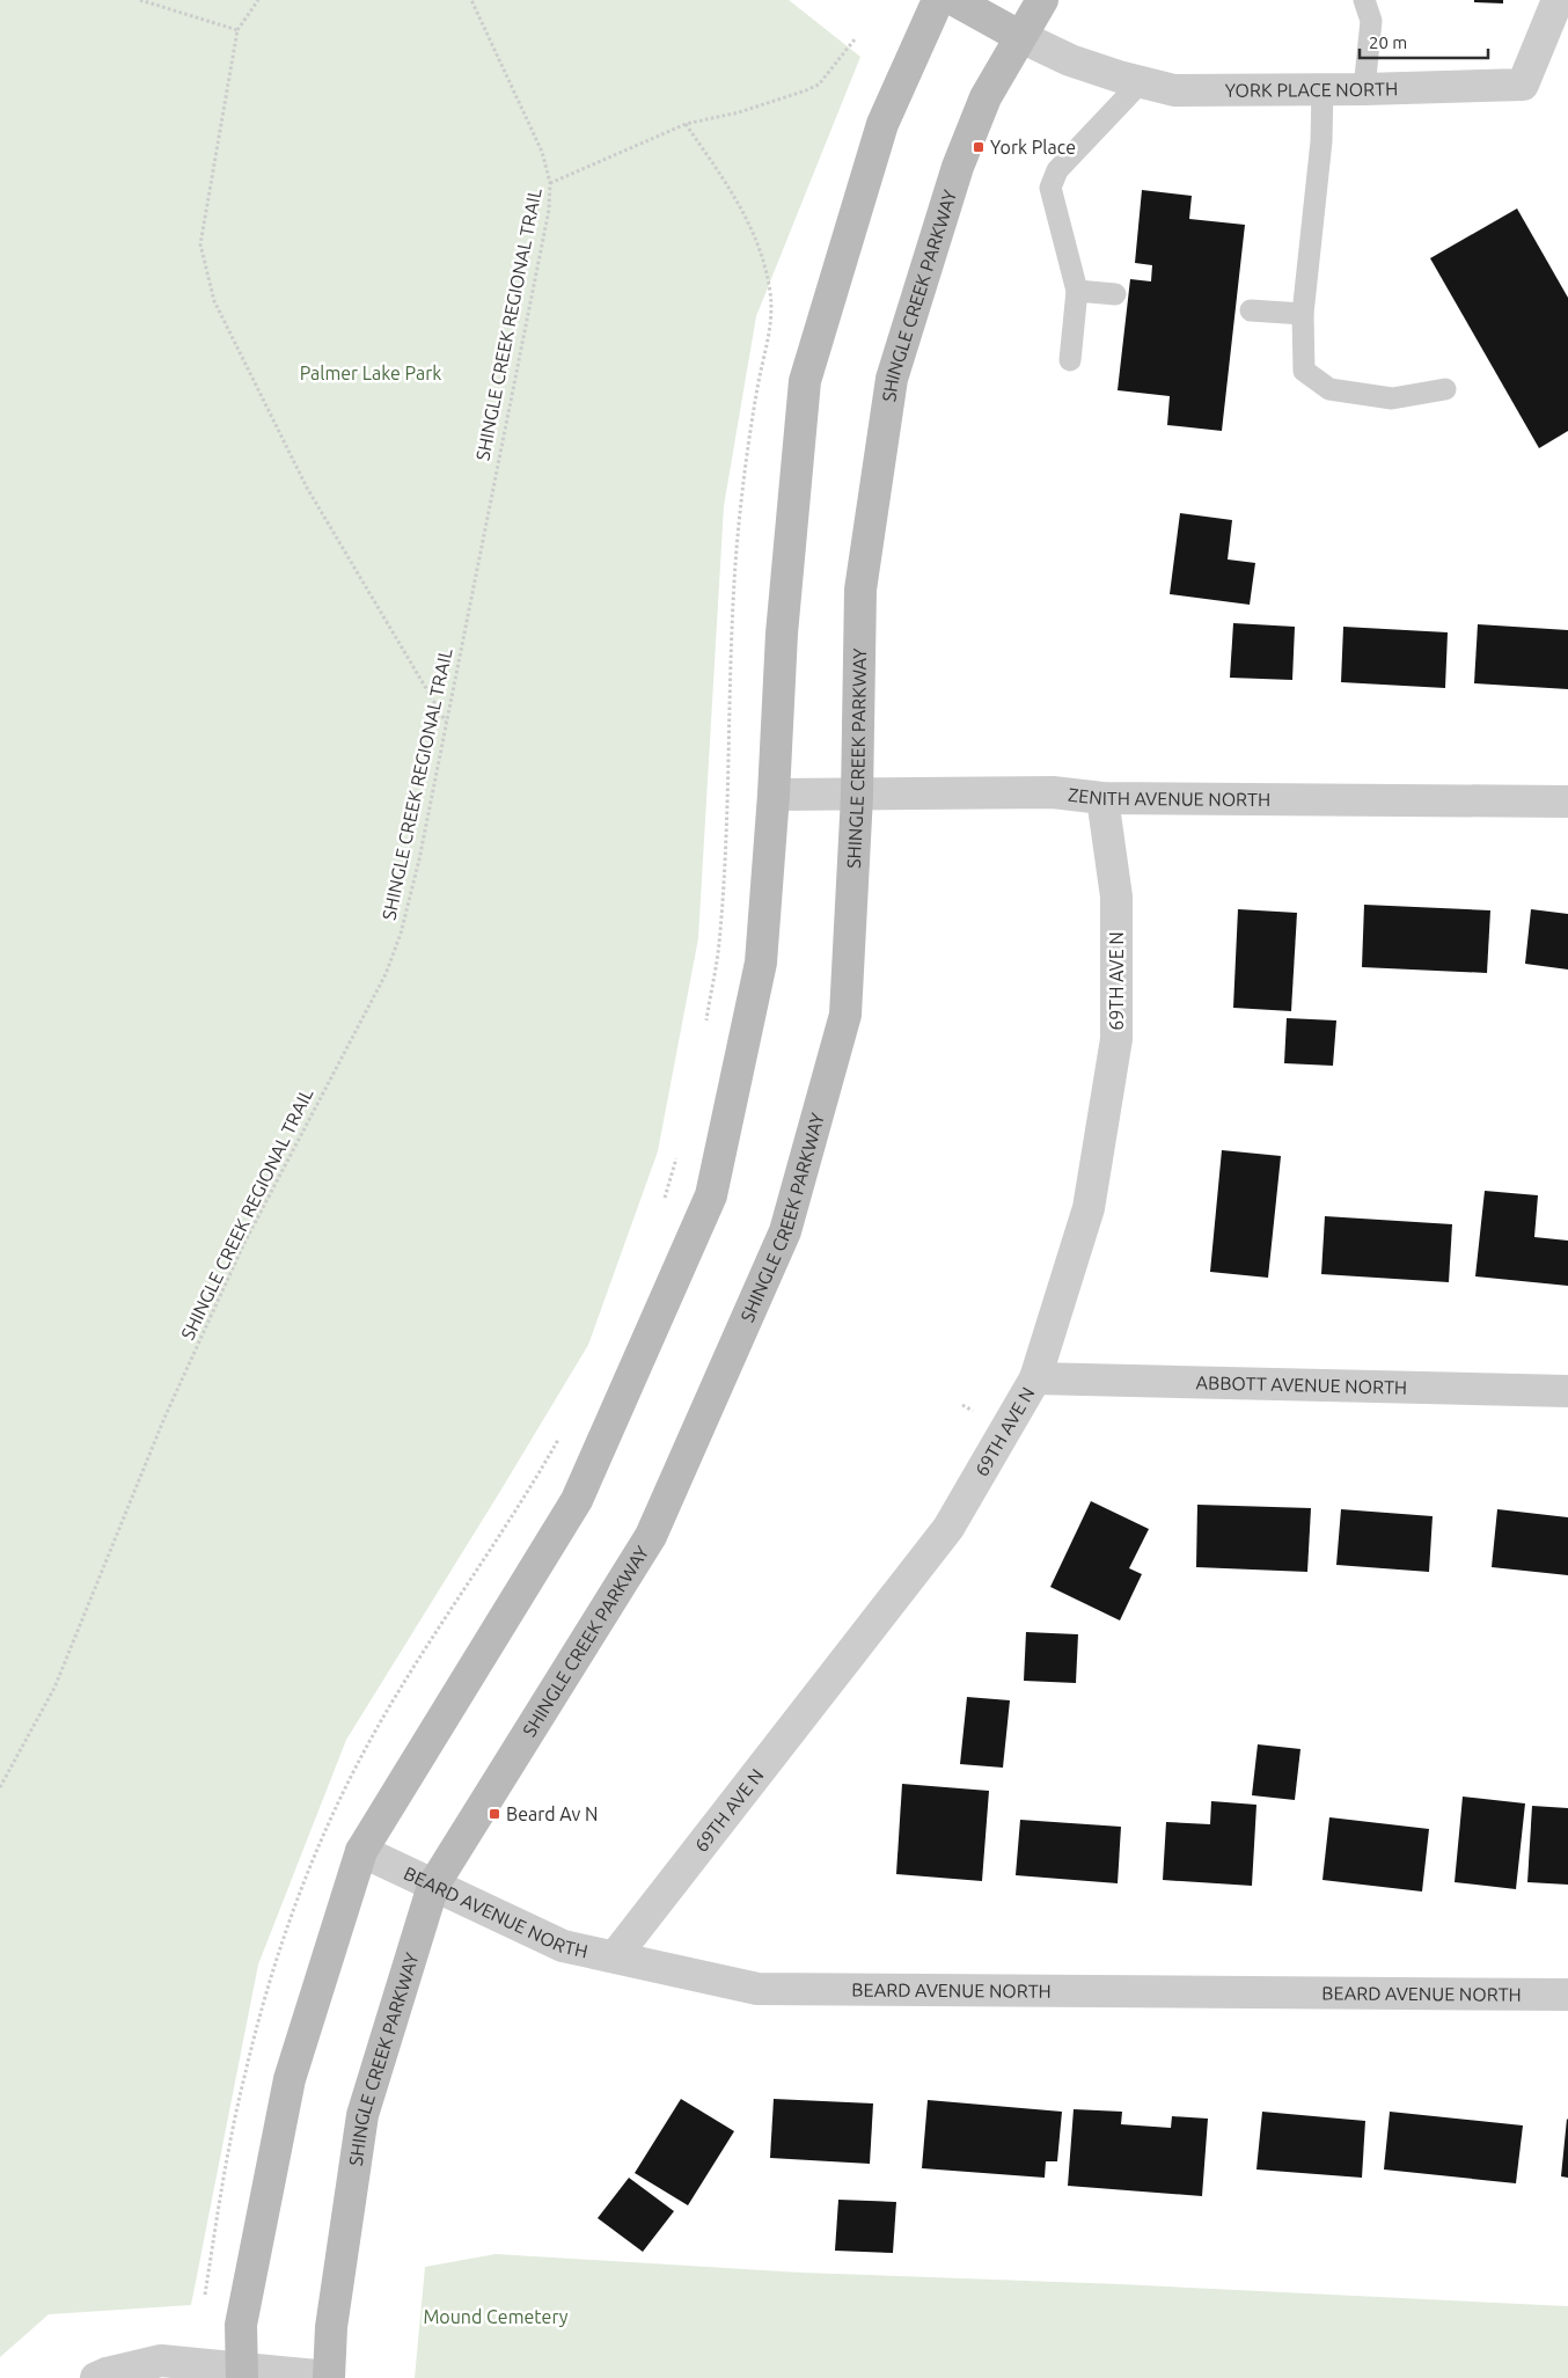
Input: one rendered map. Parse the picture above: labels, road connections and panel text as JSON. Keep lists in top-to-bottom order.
{
  "streets": {
    "street": [
      "YORK PLACE NORTH",
      "SHINGLE CREEK PARKWAY",
      "ZENITH AVENUE NORTH",
      "69TH AVE N",
      "ABBOTT AVENUE NORTH",
      "BEARD AVENUE NORTH"
    ],
    "path": ["SHINGLE CREEK REGIONAL TRAIL"]
  },
  "crossings": [
    ["YORK PLACE NORTH", "SHINGLE CREEK PARKWAY"],
    ["SHINGLE CREEK PARKWAY", "ZENITH AVENUE NORTH"],
    ["SHINGLE CREEK PARKWAY", "BEARD AVENUE NORTH"],
    ["ZENITH AVENUE NORTH", "69TH AVE N"],
    ["69TH AVE N", "ABBOTT AVENUE NORTH"],
    ["69TH AVE N", "BEARD AVENUE NORTH"]
  ],
  "parks": ["Palmer Lake Park", "Mound Cemetery"],
  "places": {
    "transit": ["York Place", "Beard Av N"]
  },
  "scale_bar": "20 m"
}
